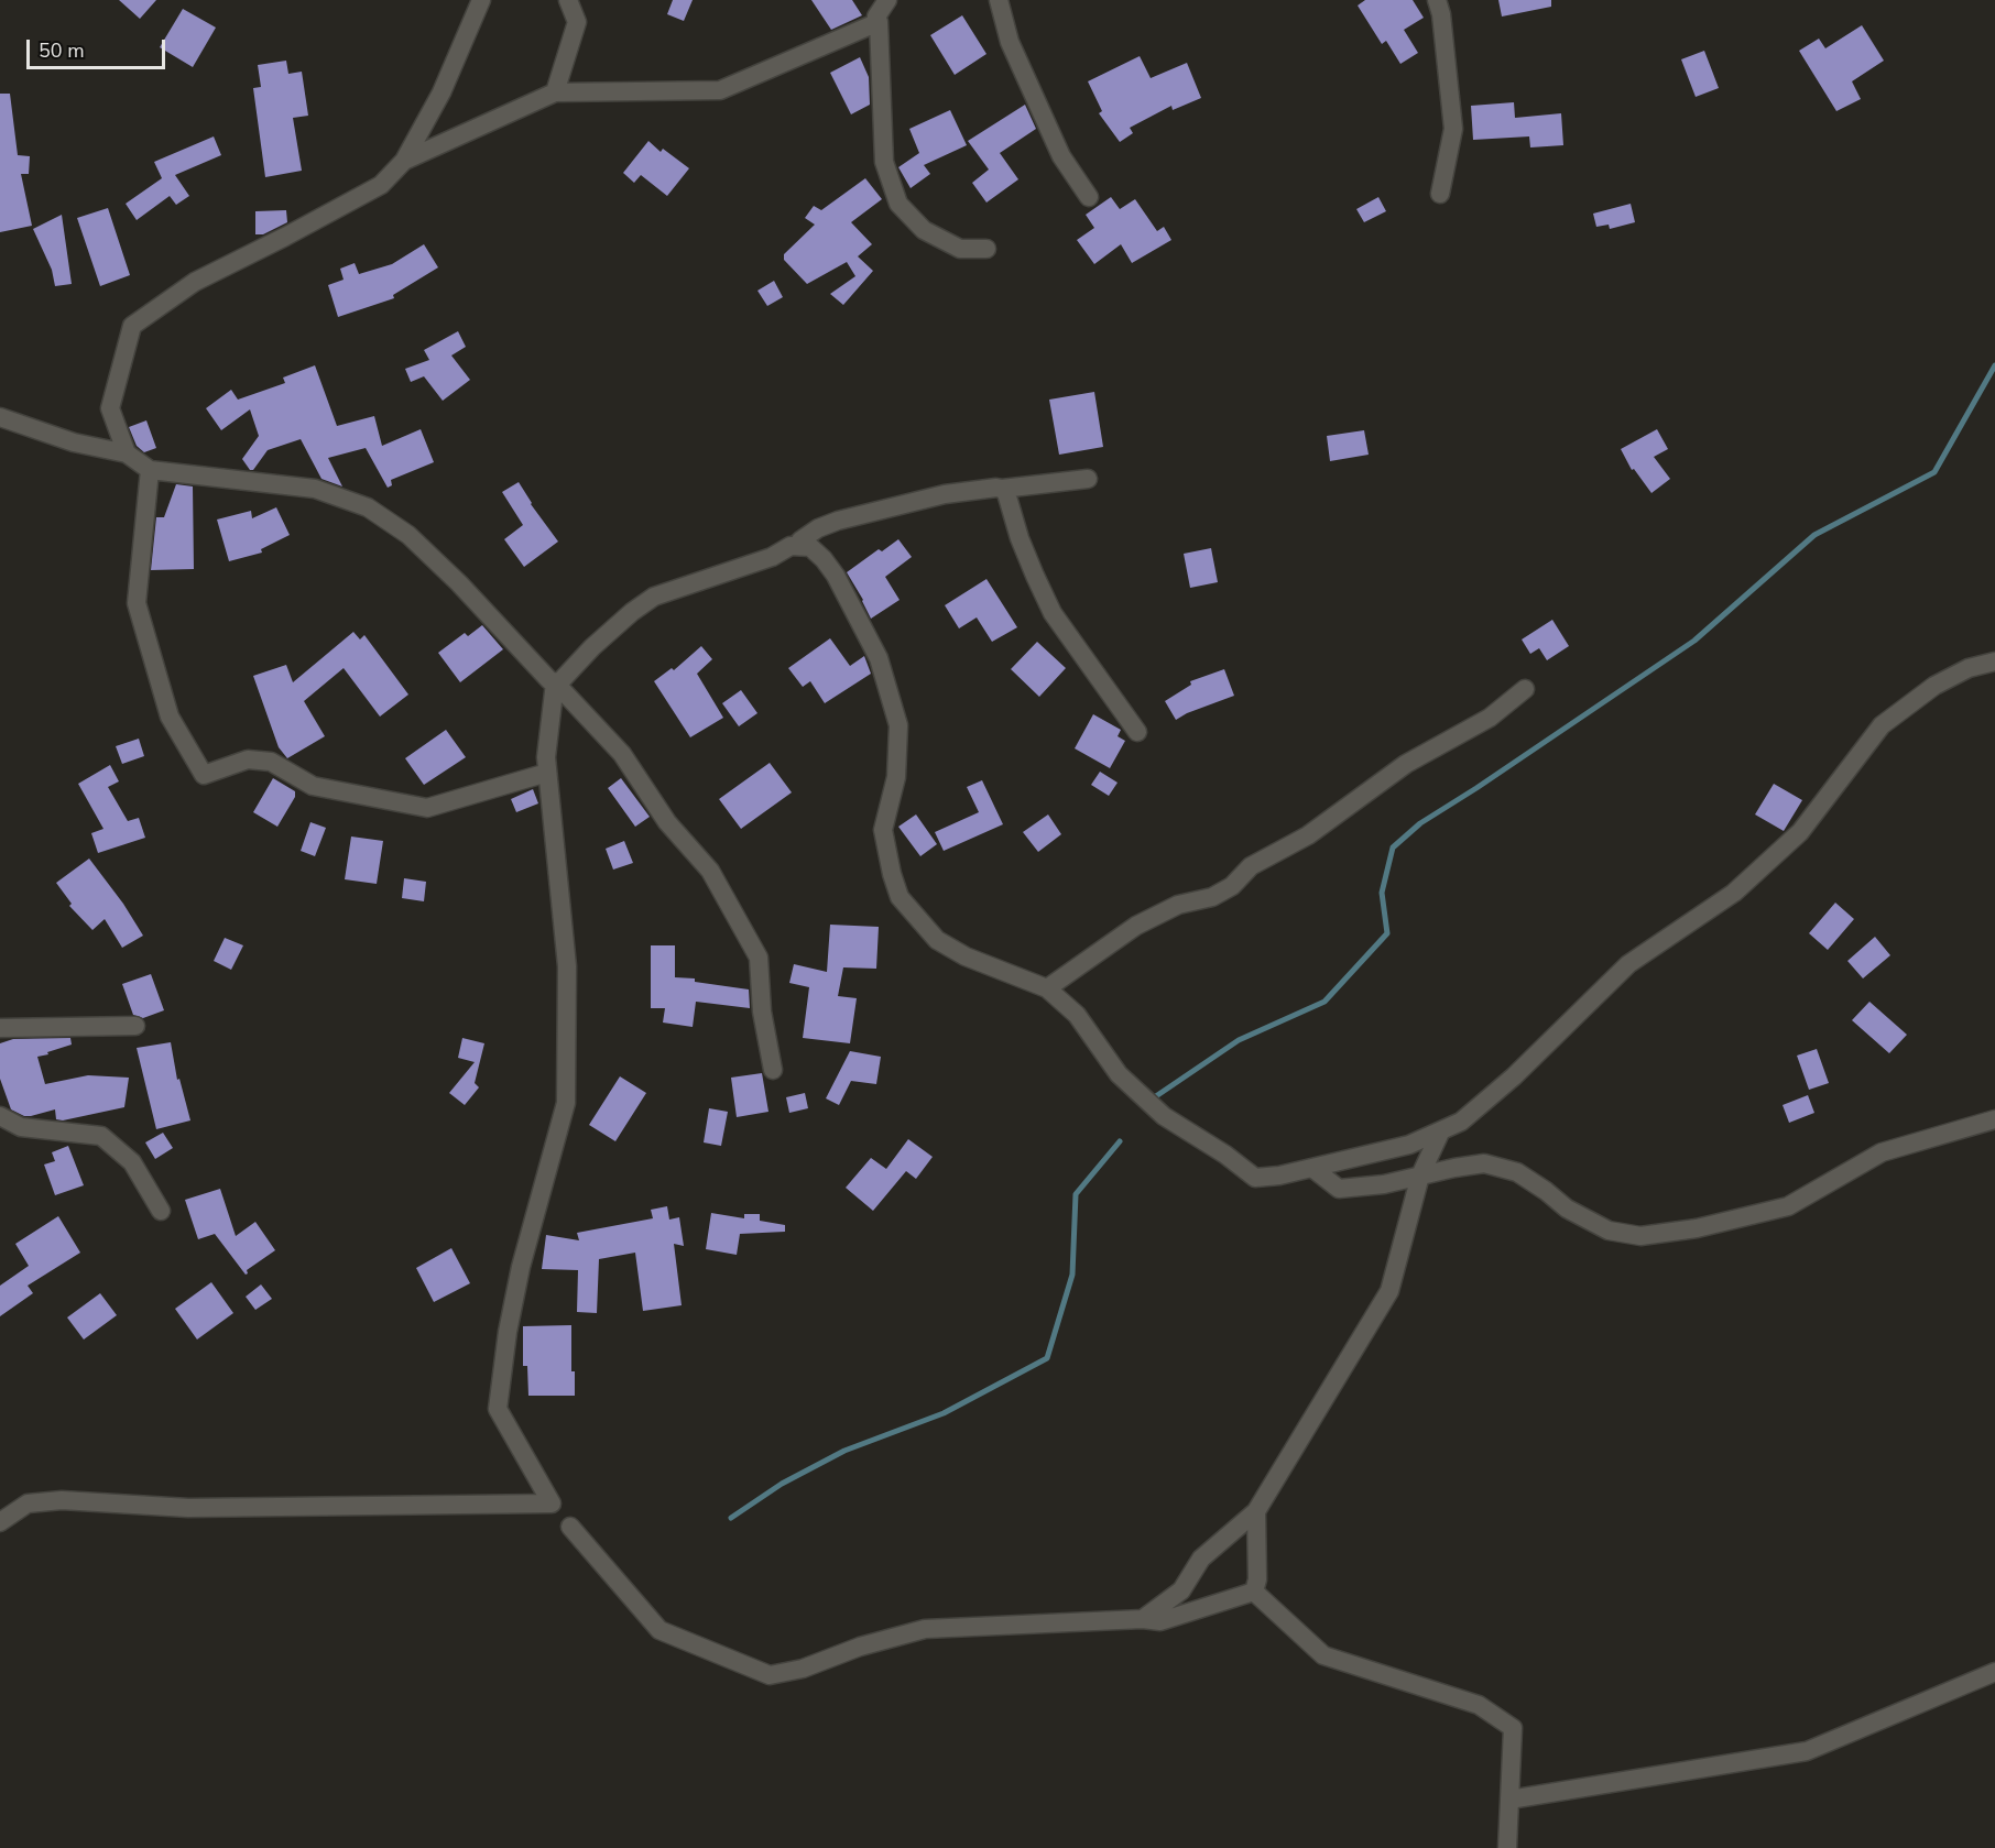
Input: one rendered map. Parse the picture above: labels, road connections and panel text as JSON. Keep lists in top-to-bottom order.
{
  "scale_bar": "50 m"
}
